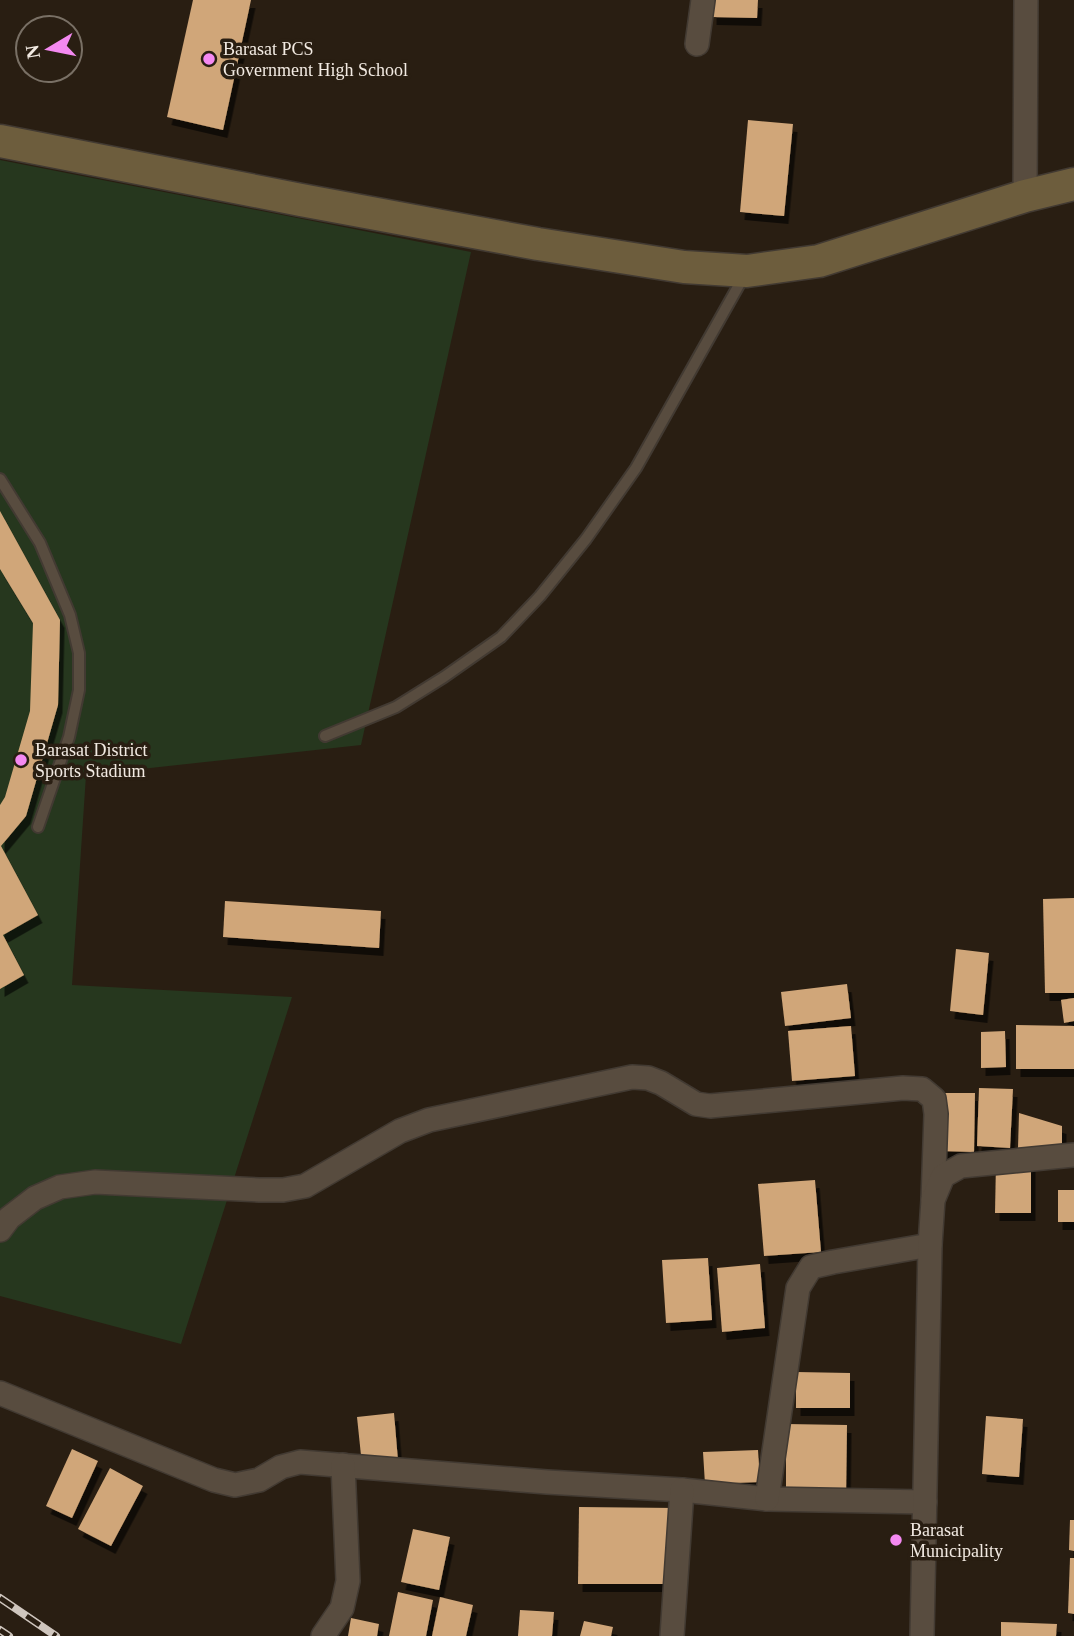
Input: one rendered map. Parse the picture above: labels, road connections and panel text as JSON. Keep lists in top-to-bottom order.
{
  "places": ["Barasat PCS Government High School", "Barasat District Sports Stadium", "Barasat Municipality"],
  "north": "left"
}
